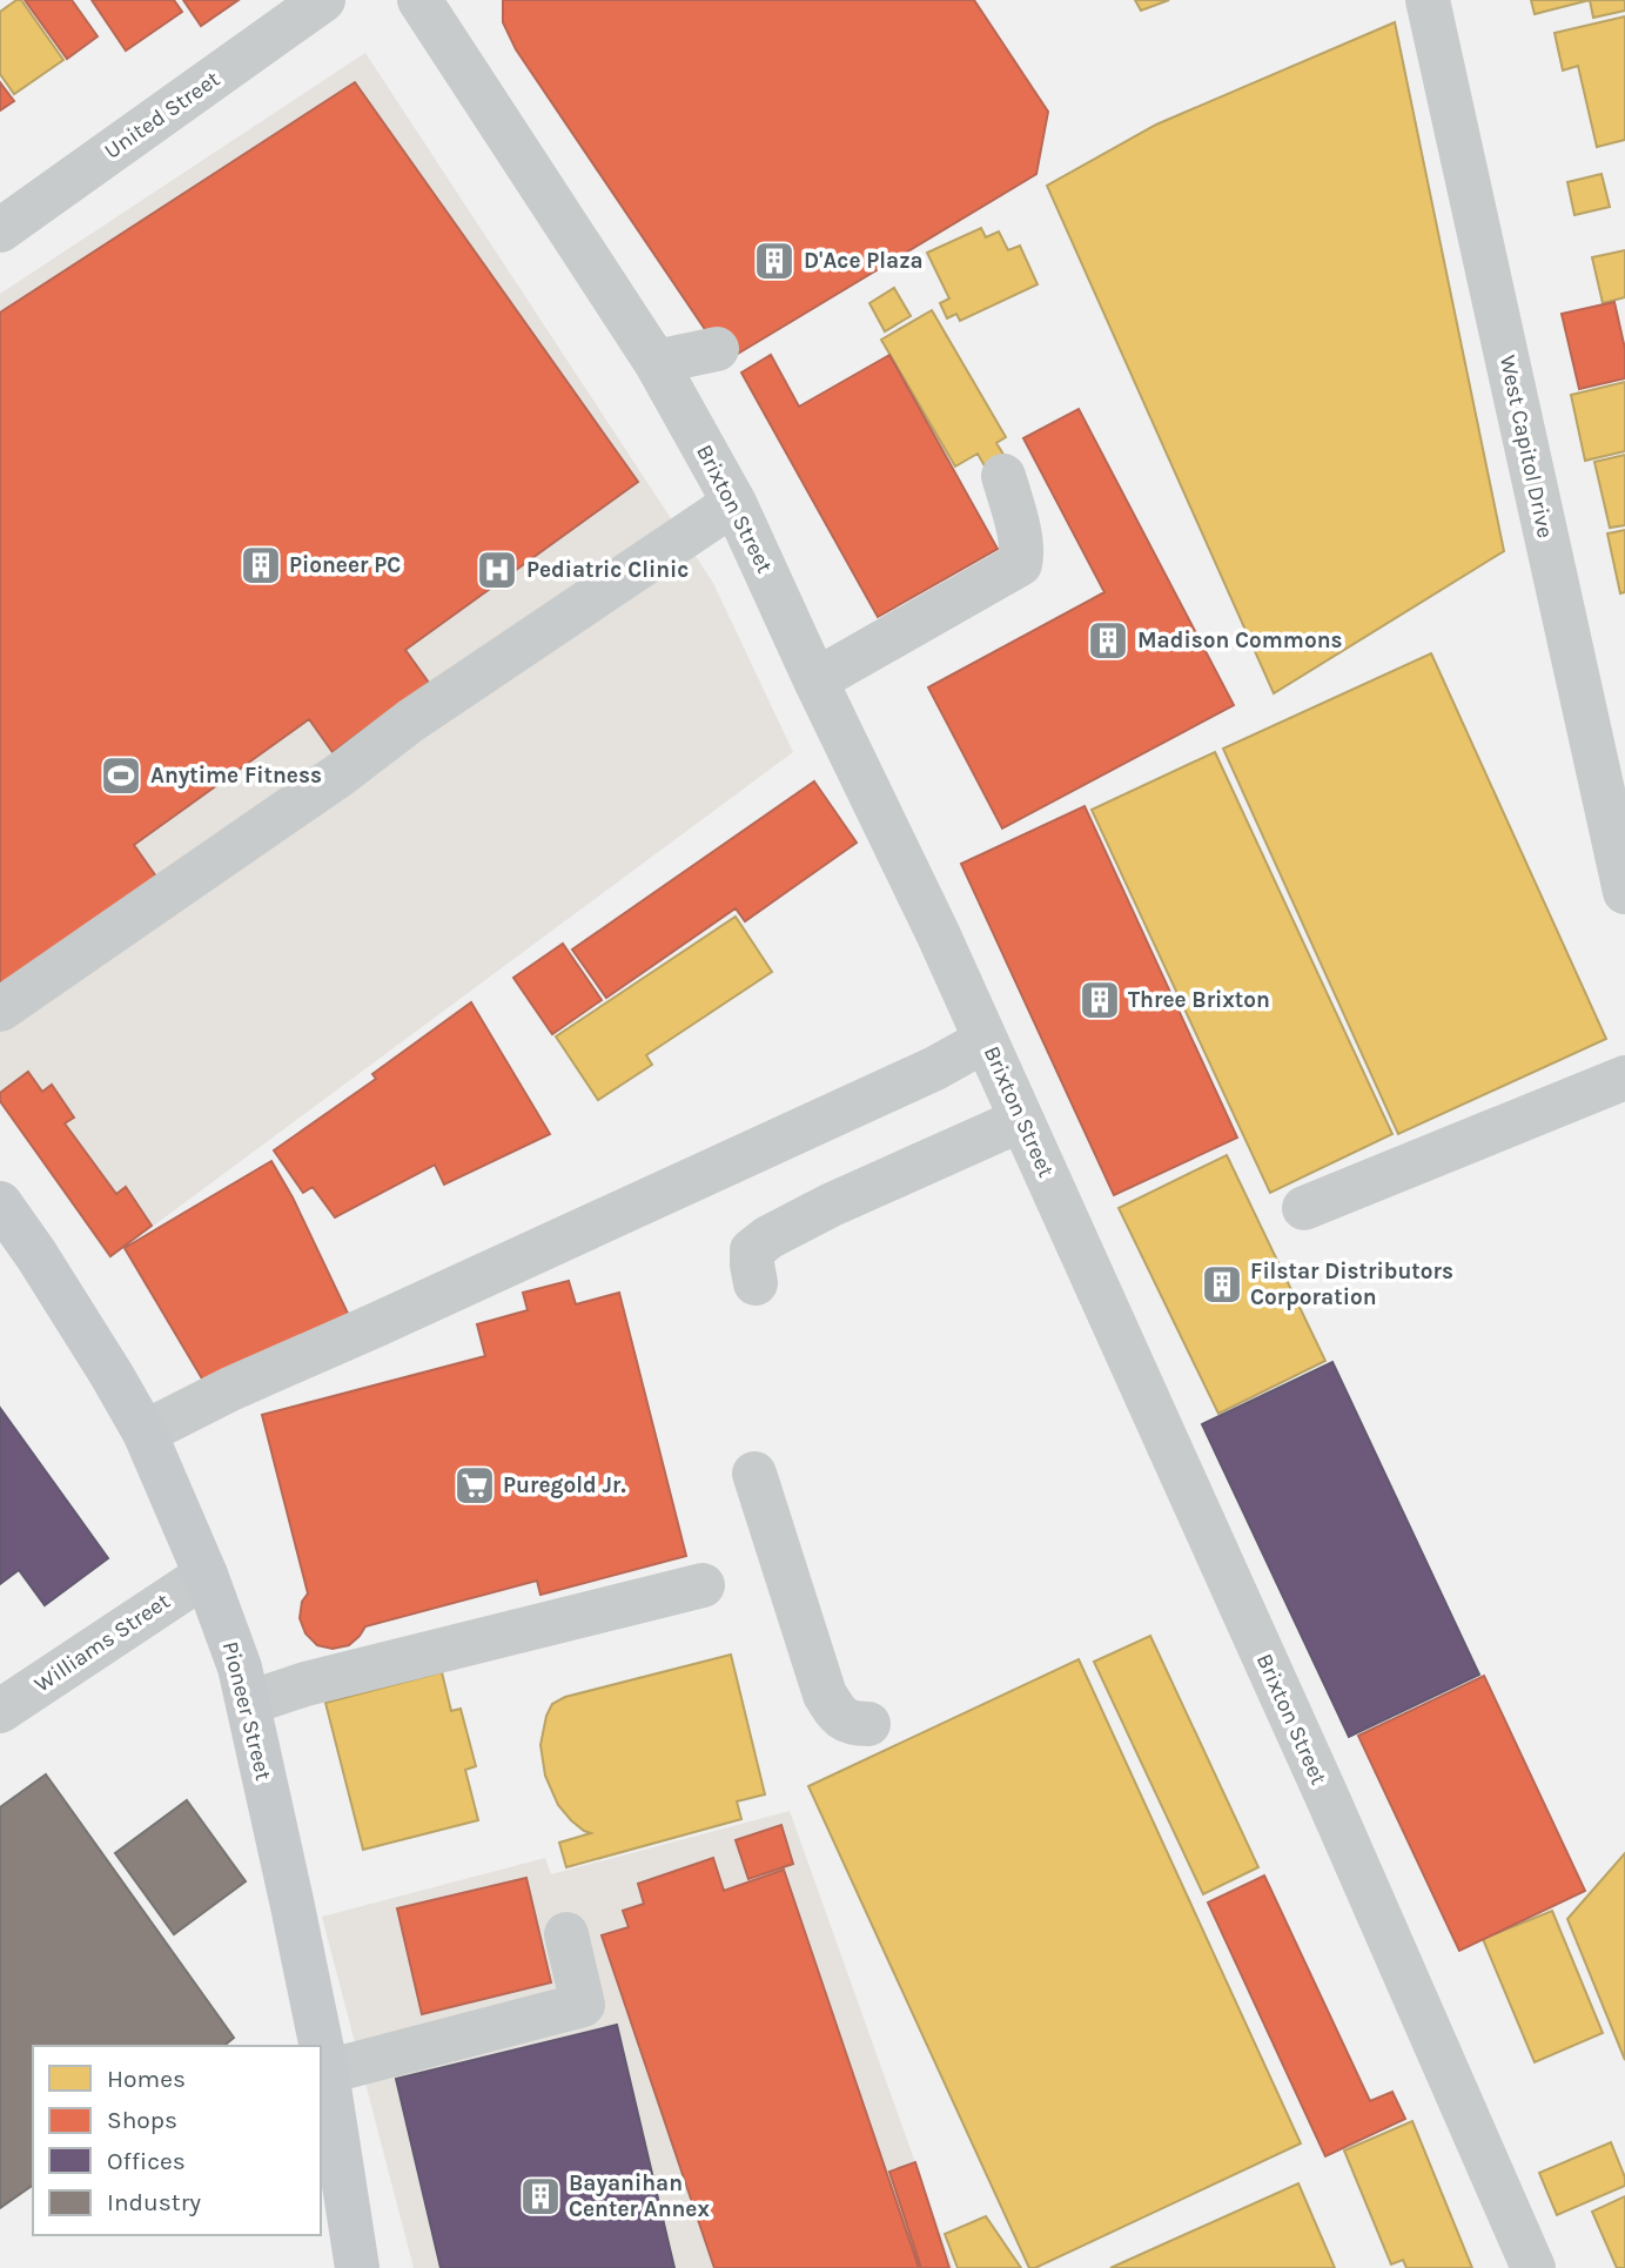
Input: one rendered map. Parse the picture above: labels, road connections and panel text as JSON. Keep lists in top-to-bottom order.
{
  "streets": {
    "main road": ["Pioneer Street"],
    "street": [
      "United Street",
      "West Capitol Drive",
      "Brixton Street",
      "Williams Street"
    ]
  },
  "crossings": [
    ["Williams Street", "Pioneer Street"]
  ],
  "places": {
    "building": [
      "D'Ace Plaza",
      "Pioneer PC",
      "Madison Commons",
      "Three Brixton",
      "Filstar Distributors Corporation",
      "Bayanihan Center Annex"
    ],
    "hospital": ["Pediatric Clinic"],
    "sports": ["Anytime Fitness"],
    "supermarket": ["Puregold Jr."]
  },
  "legend": [
    "Homes",
    "Shops",
    "Offices",
    "Industry"
  ]
}
